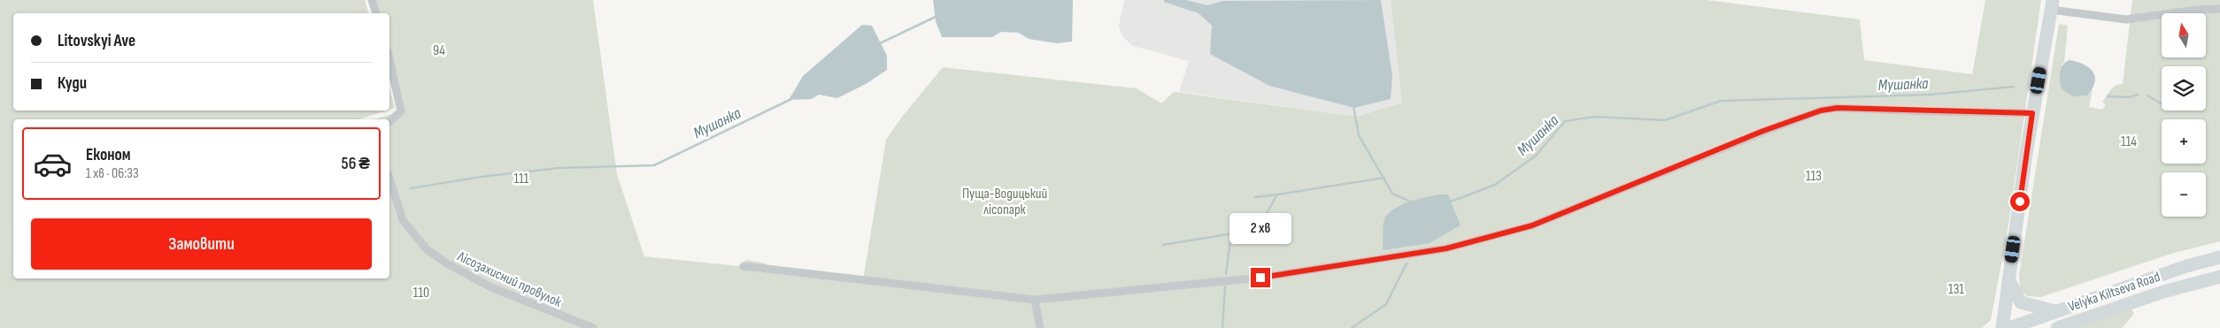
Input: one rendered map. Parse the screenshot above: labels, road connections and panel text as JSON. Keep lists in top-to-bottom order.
{
  "streets": {
    "main road": ["Velyka Kiltseva Road"],
    "street": ["Лісозахисний провулок"]
  },
  "water": ["Мушанка"],
  "parks": [
    "94",
    "114",
    "113",
    "111",
    "Пуща-Водицький лісопарк",
    "131",
    "110"
  ],
  "north": "top",
  "page": {
    "map_buttons": ["+", "−"],
    "banner": ["Litovskyi Ave", "Куди"],
    "list": [
      {
        "name": "Економ",
        "note": "1 хв · 06:33",
        "value": "56 ₴"
      }
    ],
    "buttons": "Замовити",
    "bubble": "2 хв"
  }
}
